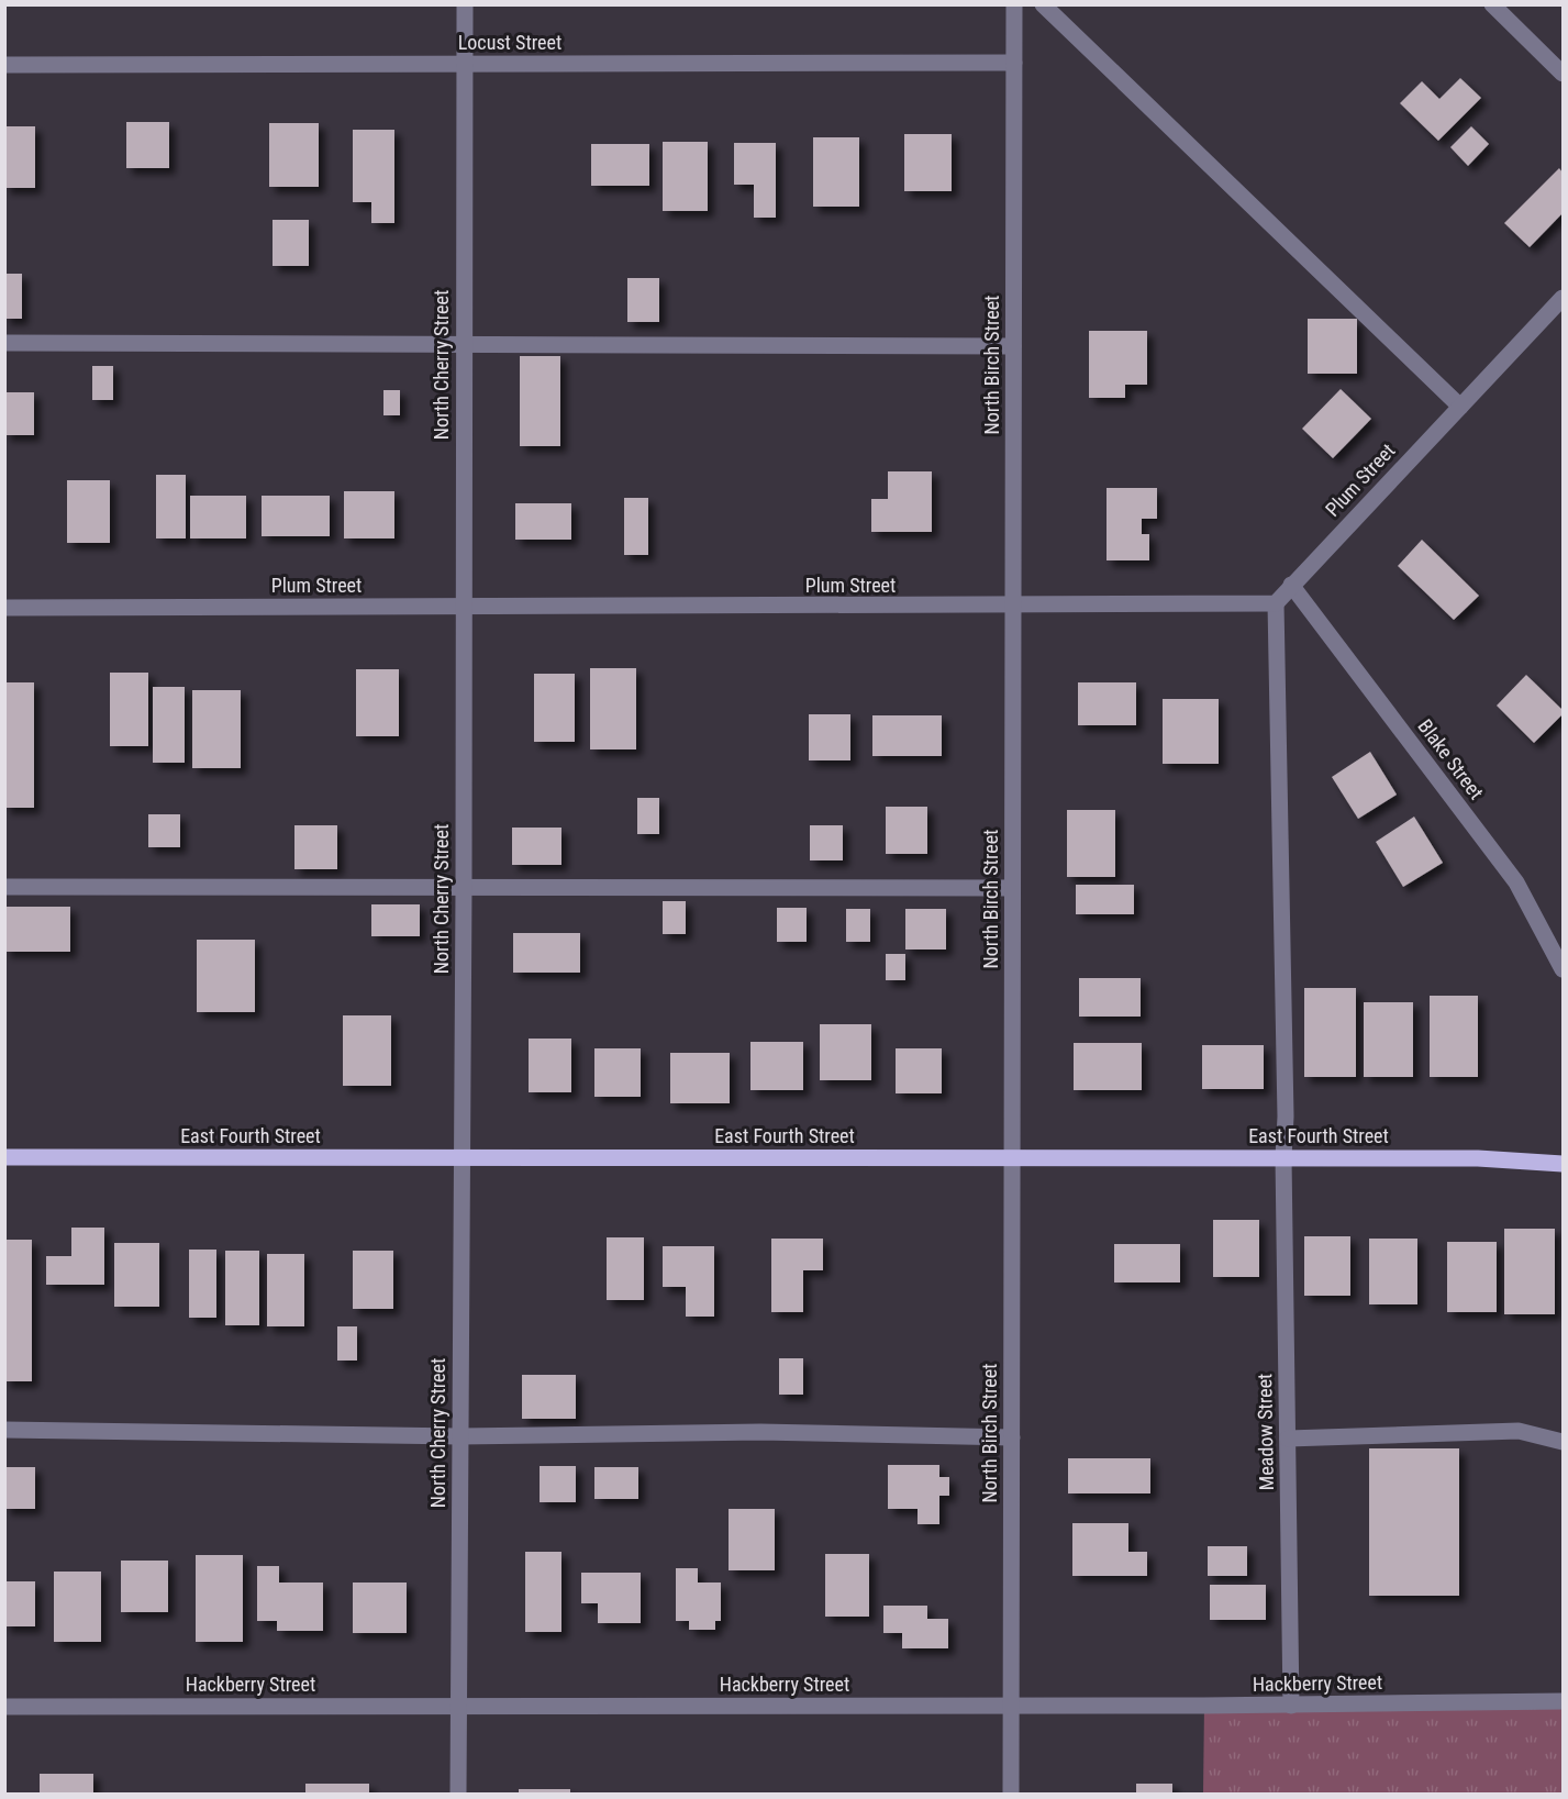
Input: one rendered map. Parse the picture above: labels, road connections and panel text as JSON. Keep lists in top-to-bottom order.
{
  "streets": {
    "main road": ["East Fourth Street"],
    "street": [
      "Locust Street",
      "North Cherry Street",
      "North Birch Street",
      "Plum Street",
      "Blake Street",
      "Meadow Street",
      "Hackberry Street"
    ]
  },
  "crossings": [
    ["Locust Street", "North Cherry Street"],
    ["Locust Street", "North Birch Street"],
    ["North Cherry Street", "Plum Street"],
    ["North Cherry Street", "East Fourth Street"],
    ["North Cherry Street", "Hackberry Street"],
    ["North Birch Street", "Plum Street"],
    ["North Birch Street", "East Fourth Street"],
    ["North Birch Street", "Hackberry Street"],
    ["Plum Street", "Blake Street"],
    ["Plum Street", "Meadow Street"],
    ["East Fourth Street", "Meadow Street"],
    ["Meadow Street", "Hackberry Street"]
  ]
}
